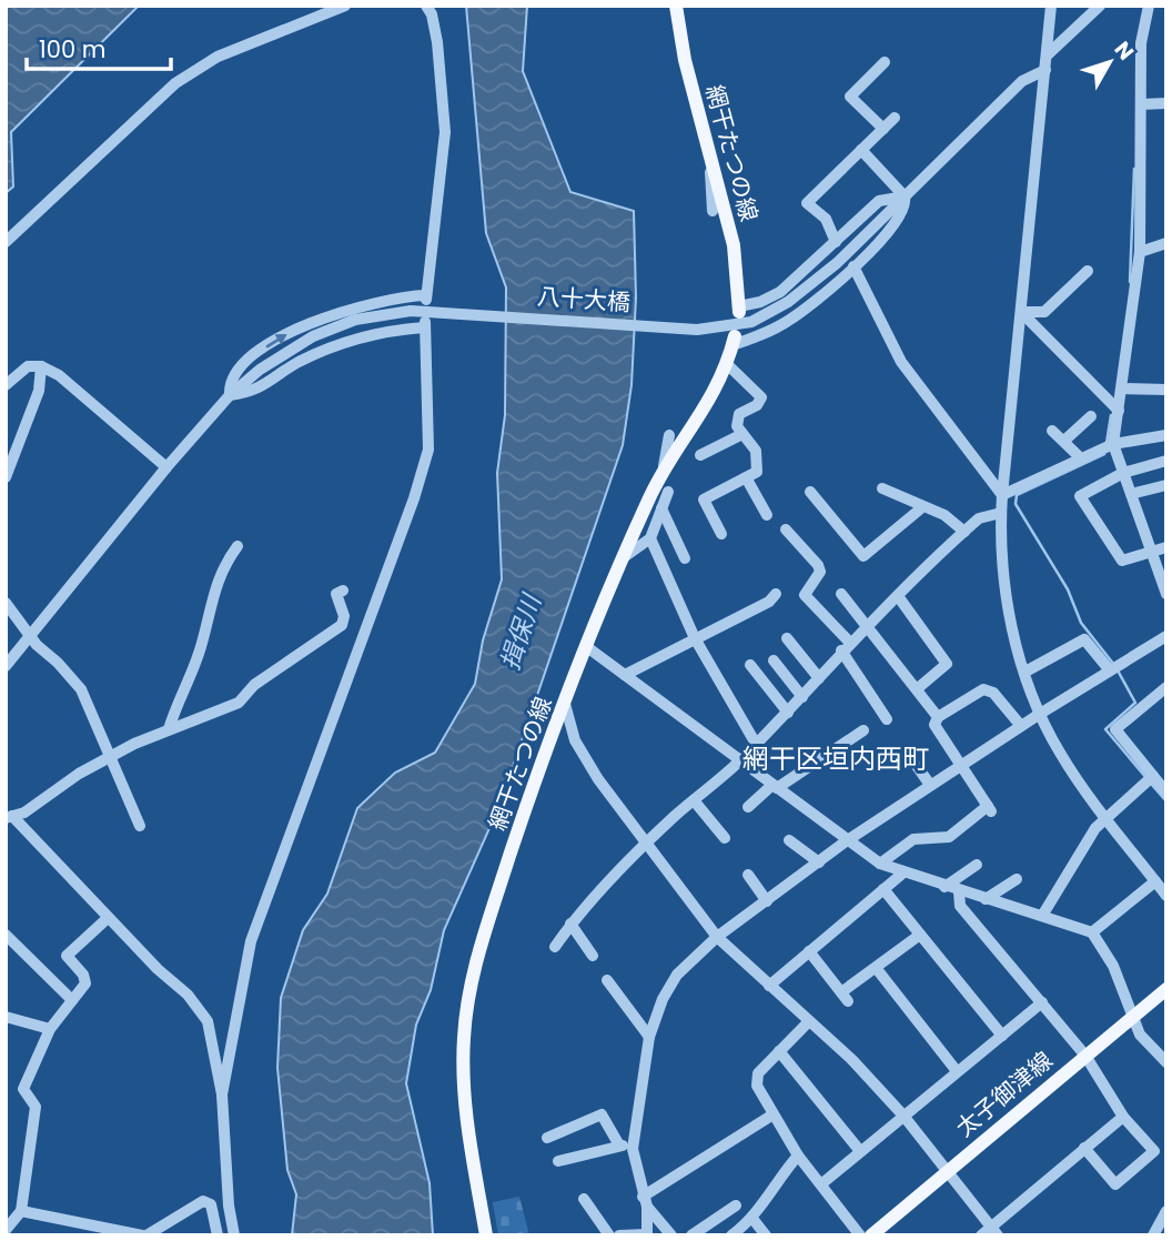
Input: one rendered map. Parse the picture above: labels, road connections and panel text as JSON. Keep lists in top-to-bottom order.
{
  "streets": {
    "main road": ["網干たつの線", "太子御津線"],
    "street": ["八十大橋"]
  },
  "districts": ["網干区垣内西町"],
  "water": ["揖保川"],
  "scale_bar": "100 m",
  "north": "top right"
}
